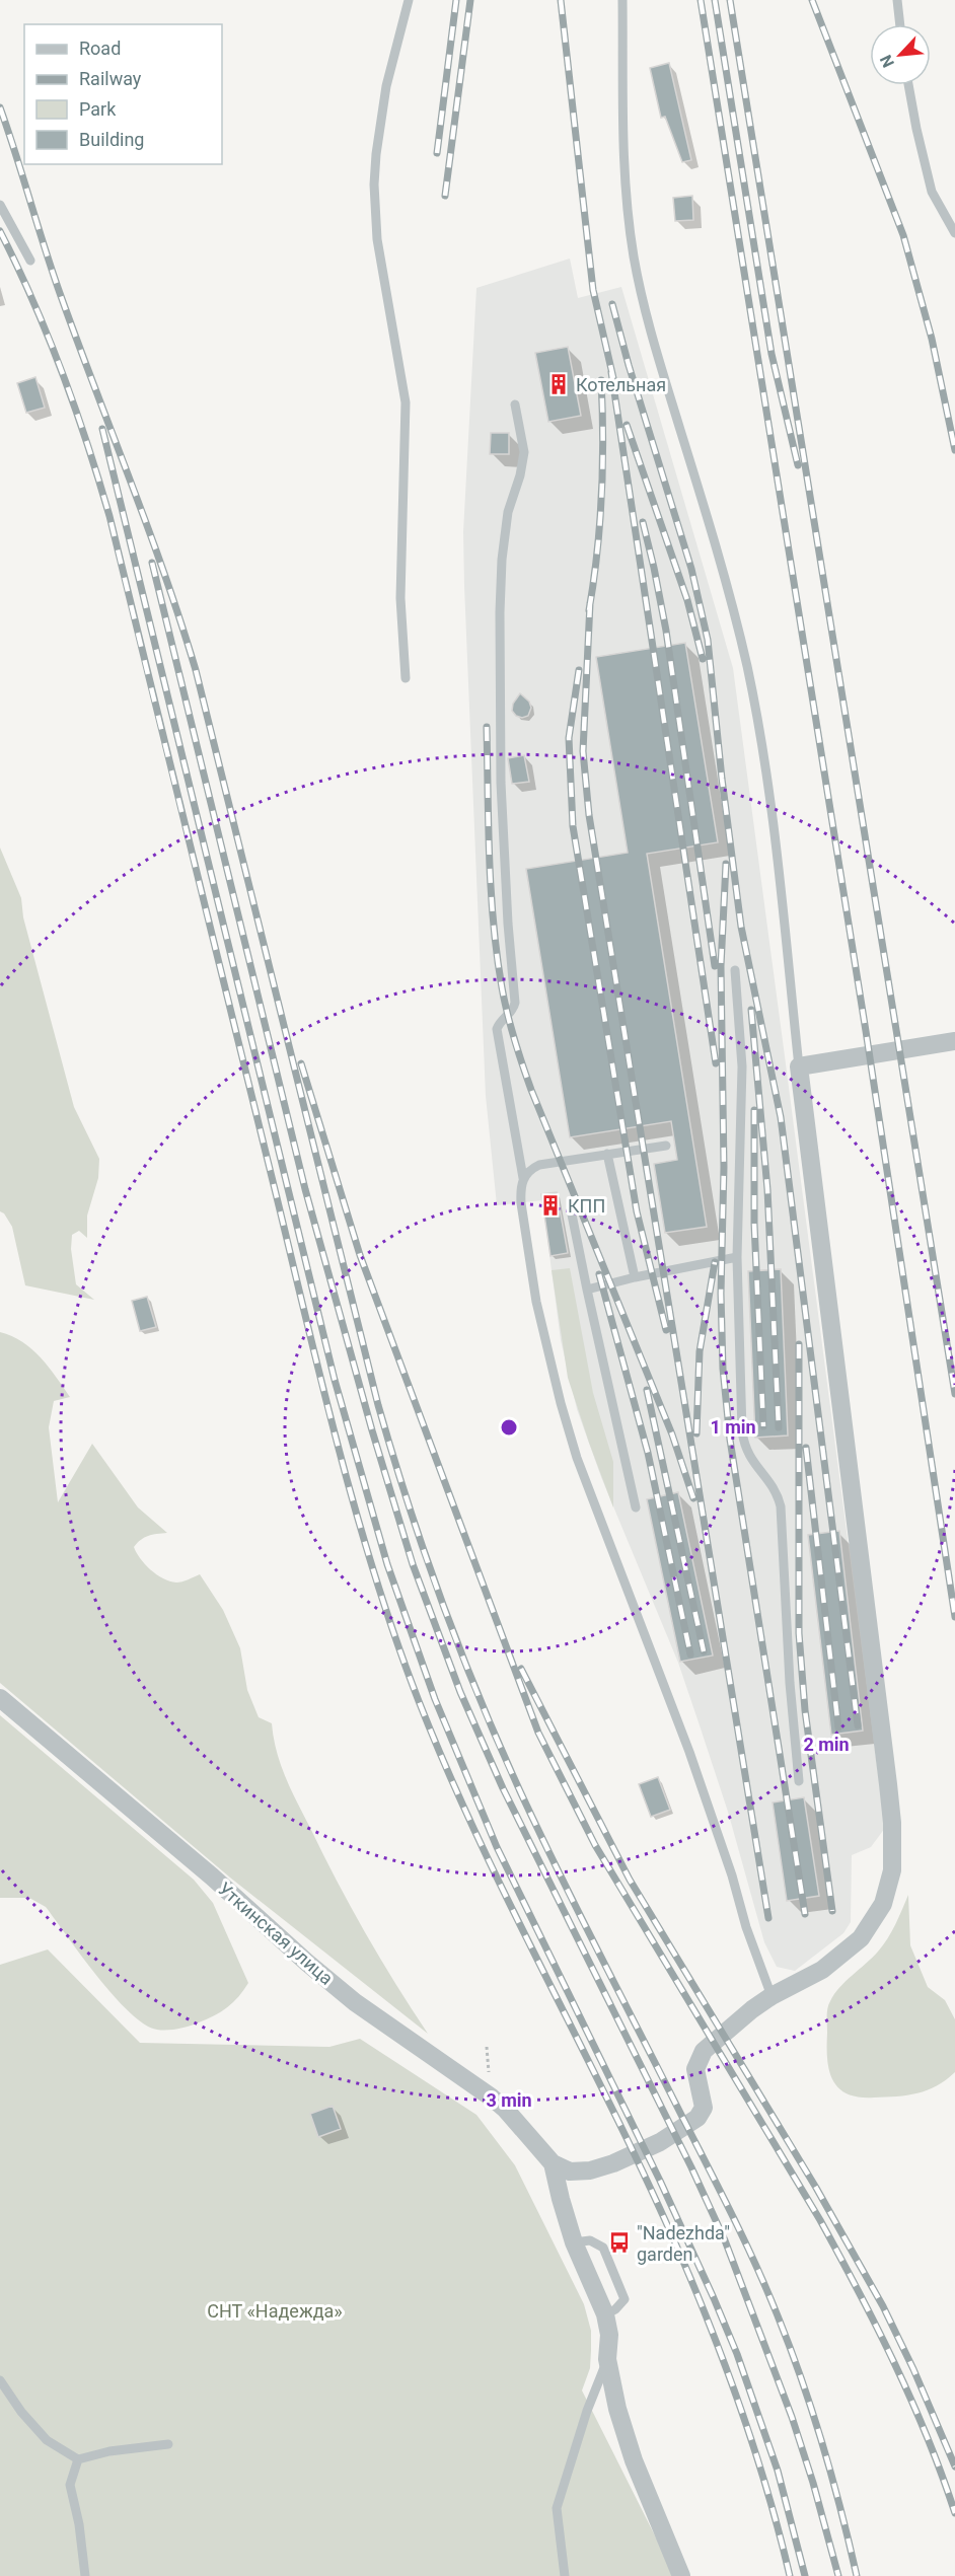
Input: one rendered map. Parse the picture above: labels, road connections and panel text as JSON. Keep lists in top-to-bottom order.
{
  "streets": {
    "street": ["Уткинская улица"]
  },
  "parks": ["СНТ «Надежда»"],
  "places": {
    "building": ["Котельная", "КПП"],
    "bus stop": ["\"Nadezhda\" garden"]
  },
  "legend": [
    "Road",
    "Railway",
    "Park",
    "Building"
  ],
  "north": "bottom left",
  "rings": ["1 min", "2 min", "3 min"]
}
